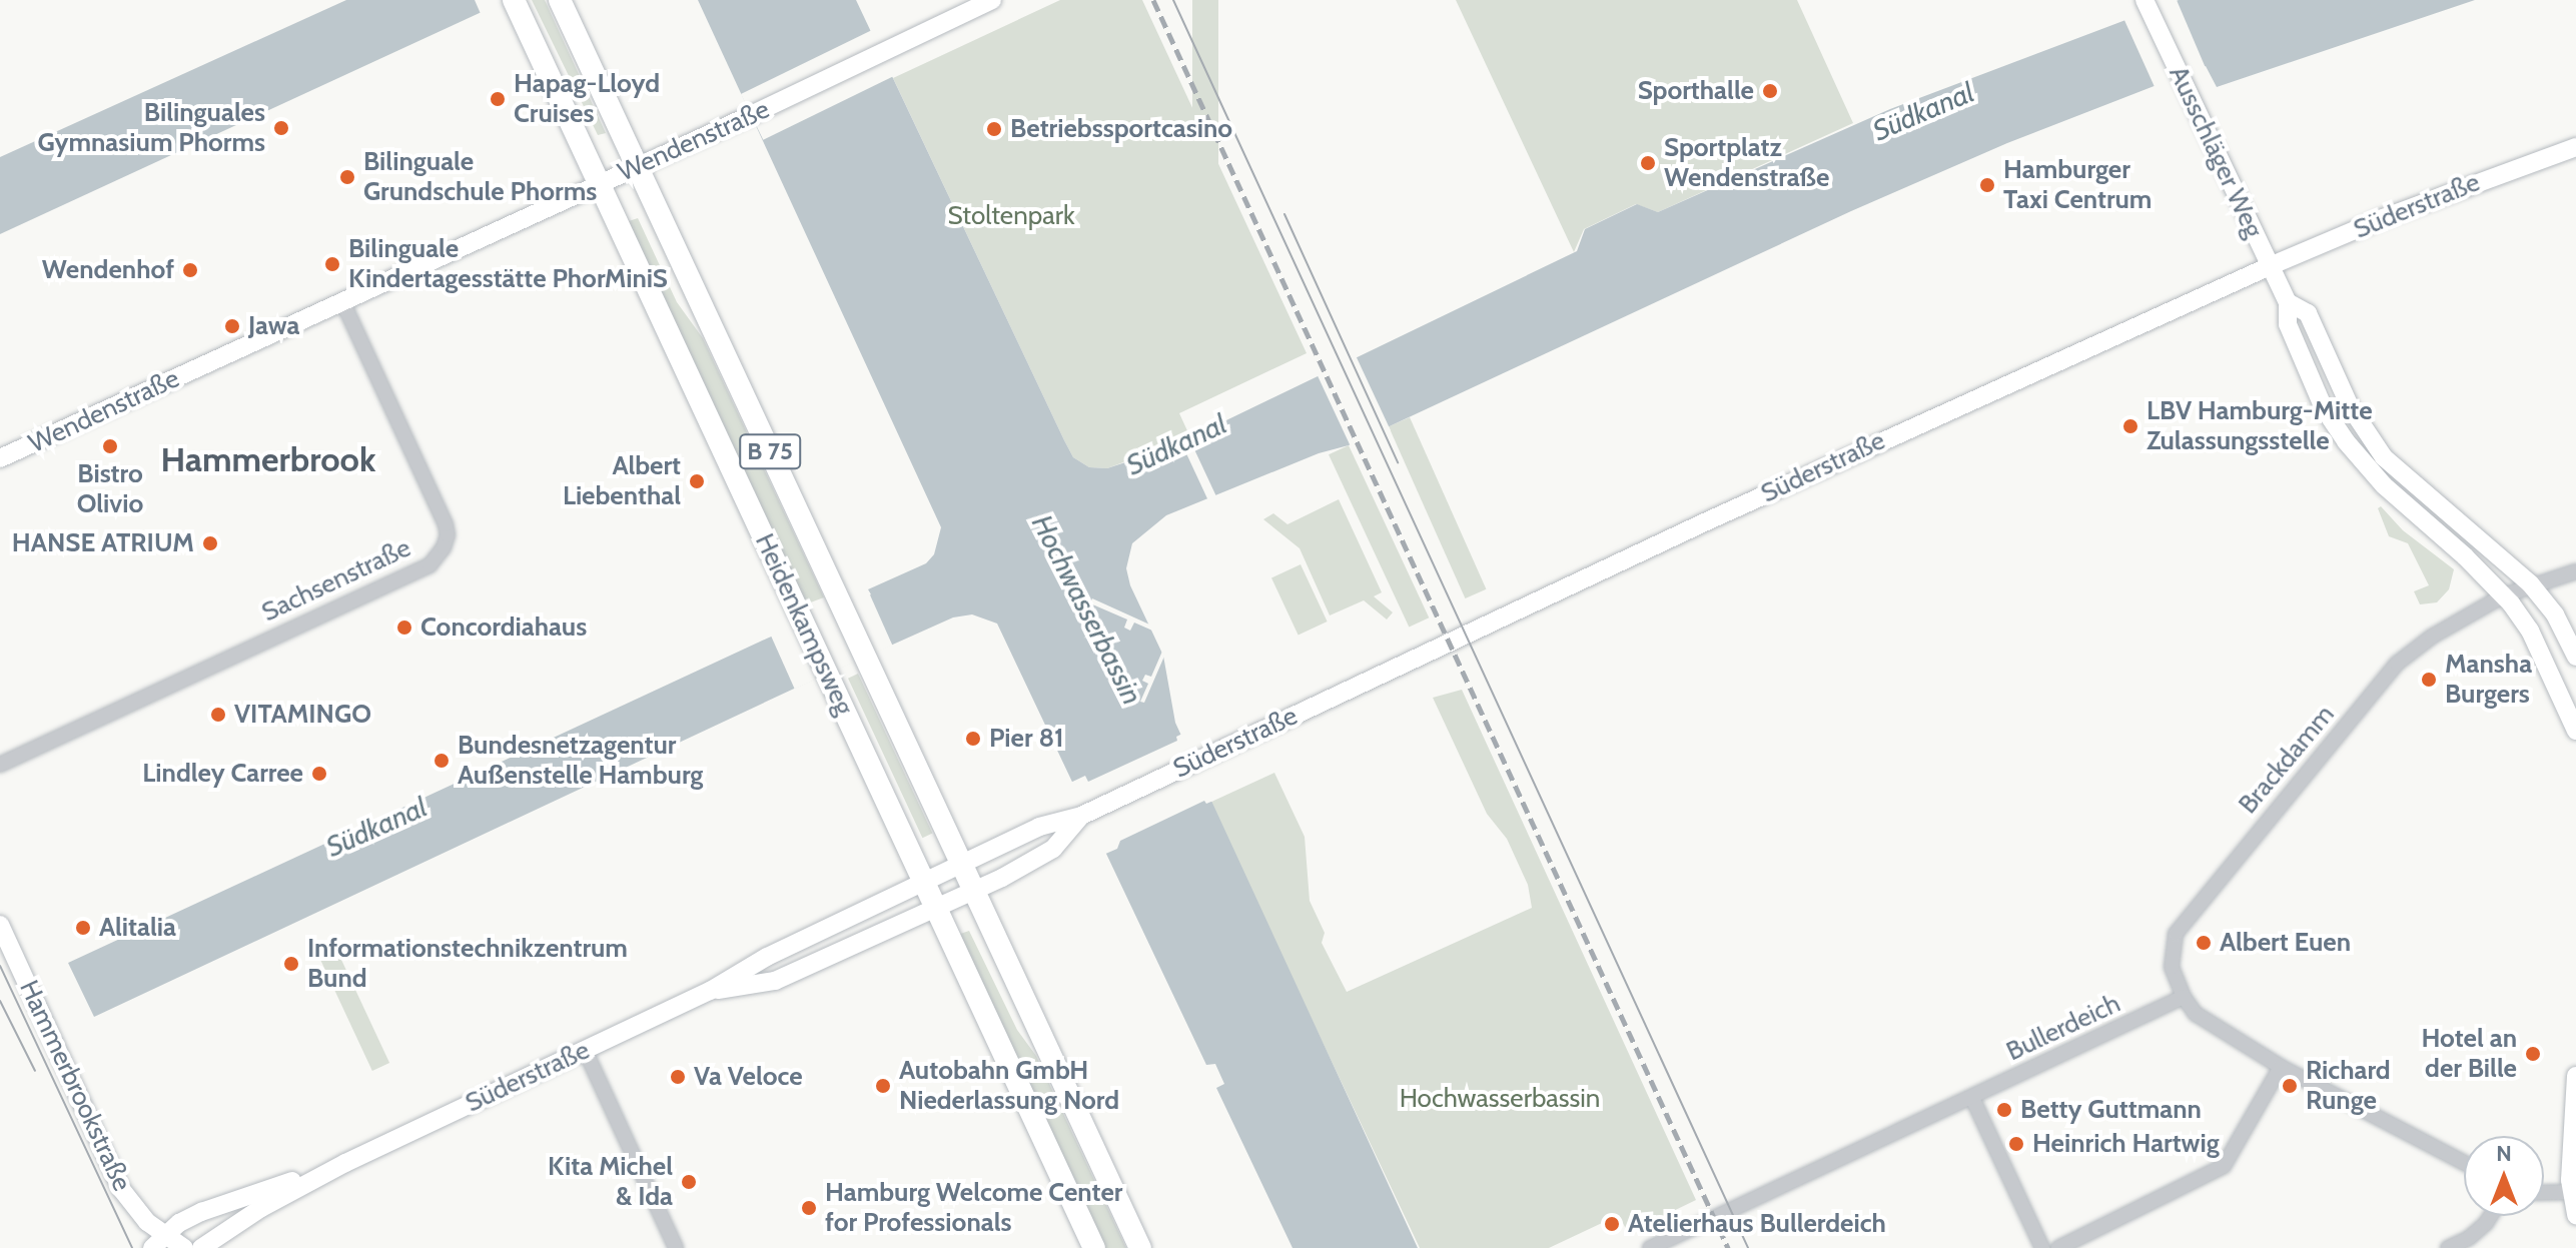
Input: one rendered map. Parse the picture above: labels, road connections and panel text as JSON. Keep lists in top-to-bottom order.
{
  "streets": {
    "main road": [
      "Wendenstraße",
      "Ausschläger Weg",
      "Süderstraße",
      "B 75",
      "Heidenkampsweg",
      "Hammerbrookstraße"
    ],
    "street": ["Sachsenstraße", "Brackdamm", "Bullerdeich"]
  },
  "crossings": [
    ["Wendenstraße", "Sachsenstraße"],
    ["Wendenstraße", "Heidenkampsweg"],
    ["Ausschläger Weg", "Süderstraße"],
    ["Ausschläger Weg", "Brackdamm"],
    ["Süderstraße", "Heidenkampsweg"],
    ["Süderstraße", "Hammerbrookstraße"],
    ["Brackdamm", "Bullerdeich"]
  ],
  "districts": ["Hammerbrook"],
  "water": ["Südkanal", "Hochwasserbassin"],
  "parks": ["Stoltenpark", "Hochwasserbassin"],
  "places": [
    "Sporthalle",
    "Hapag-Lloyd Cruises",
    "Bilinguales Gymnasium Phorms",
    "Betriebssportcasino",
    "Sportplatz Wendenstraße",
    "Bilinguale Grundschule Phorms",
    "Hamburger Taxi Centrum",
    "Bilinguale Kindertagesstätte PhorMiniS",
    "Wendenhof",
    "Jawa",
    "LBV Hamburg-Mitte Zulassungsstelle",
    "Bistro Olivio",
    "Albert Liebenthal",
    "HANSE ATRIUM",
    "Concordiahaus",
    "Mansha Burgers",
    "VITAMINGO",
    "Pier 81",
    "Bundesnetzagentur Außenstelle Hamburg",
    "Lindley Carree",
    "Alitalia",
    "Albert Euen",
    "Informationstechnikzentrum Bund",
    "Hotel an der Bille",
    "Va Veloce",
    "Autobahn GmbH Niederlassung Nord",
    "Richard Runge",
    "Betty Guttmann",
    "Heinrich Hartwig",
    "Kita Michel & Ida",
    "Hamburg Welcome Center for Professionals",
    "Atelierhaus Bullerdeich"
  ],
  "north": "top"
}
